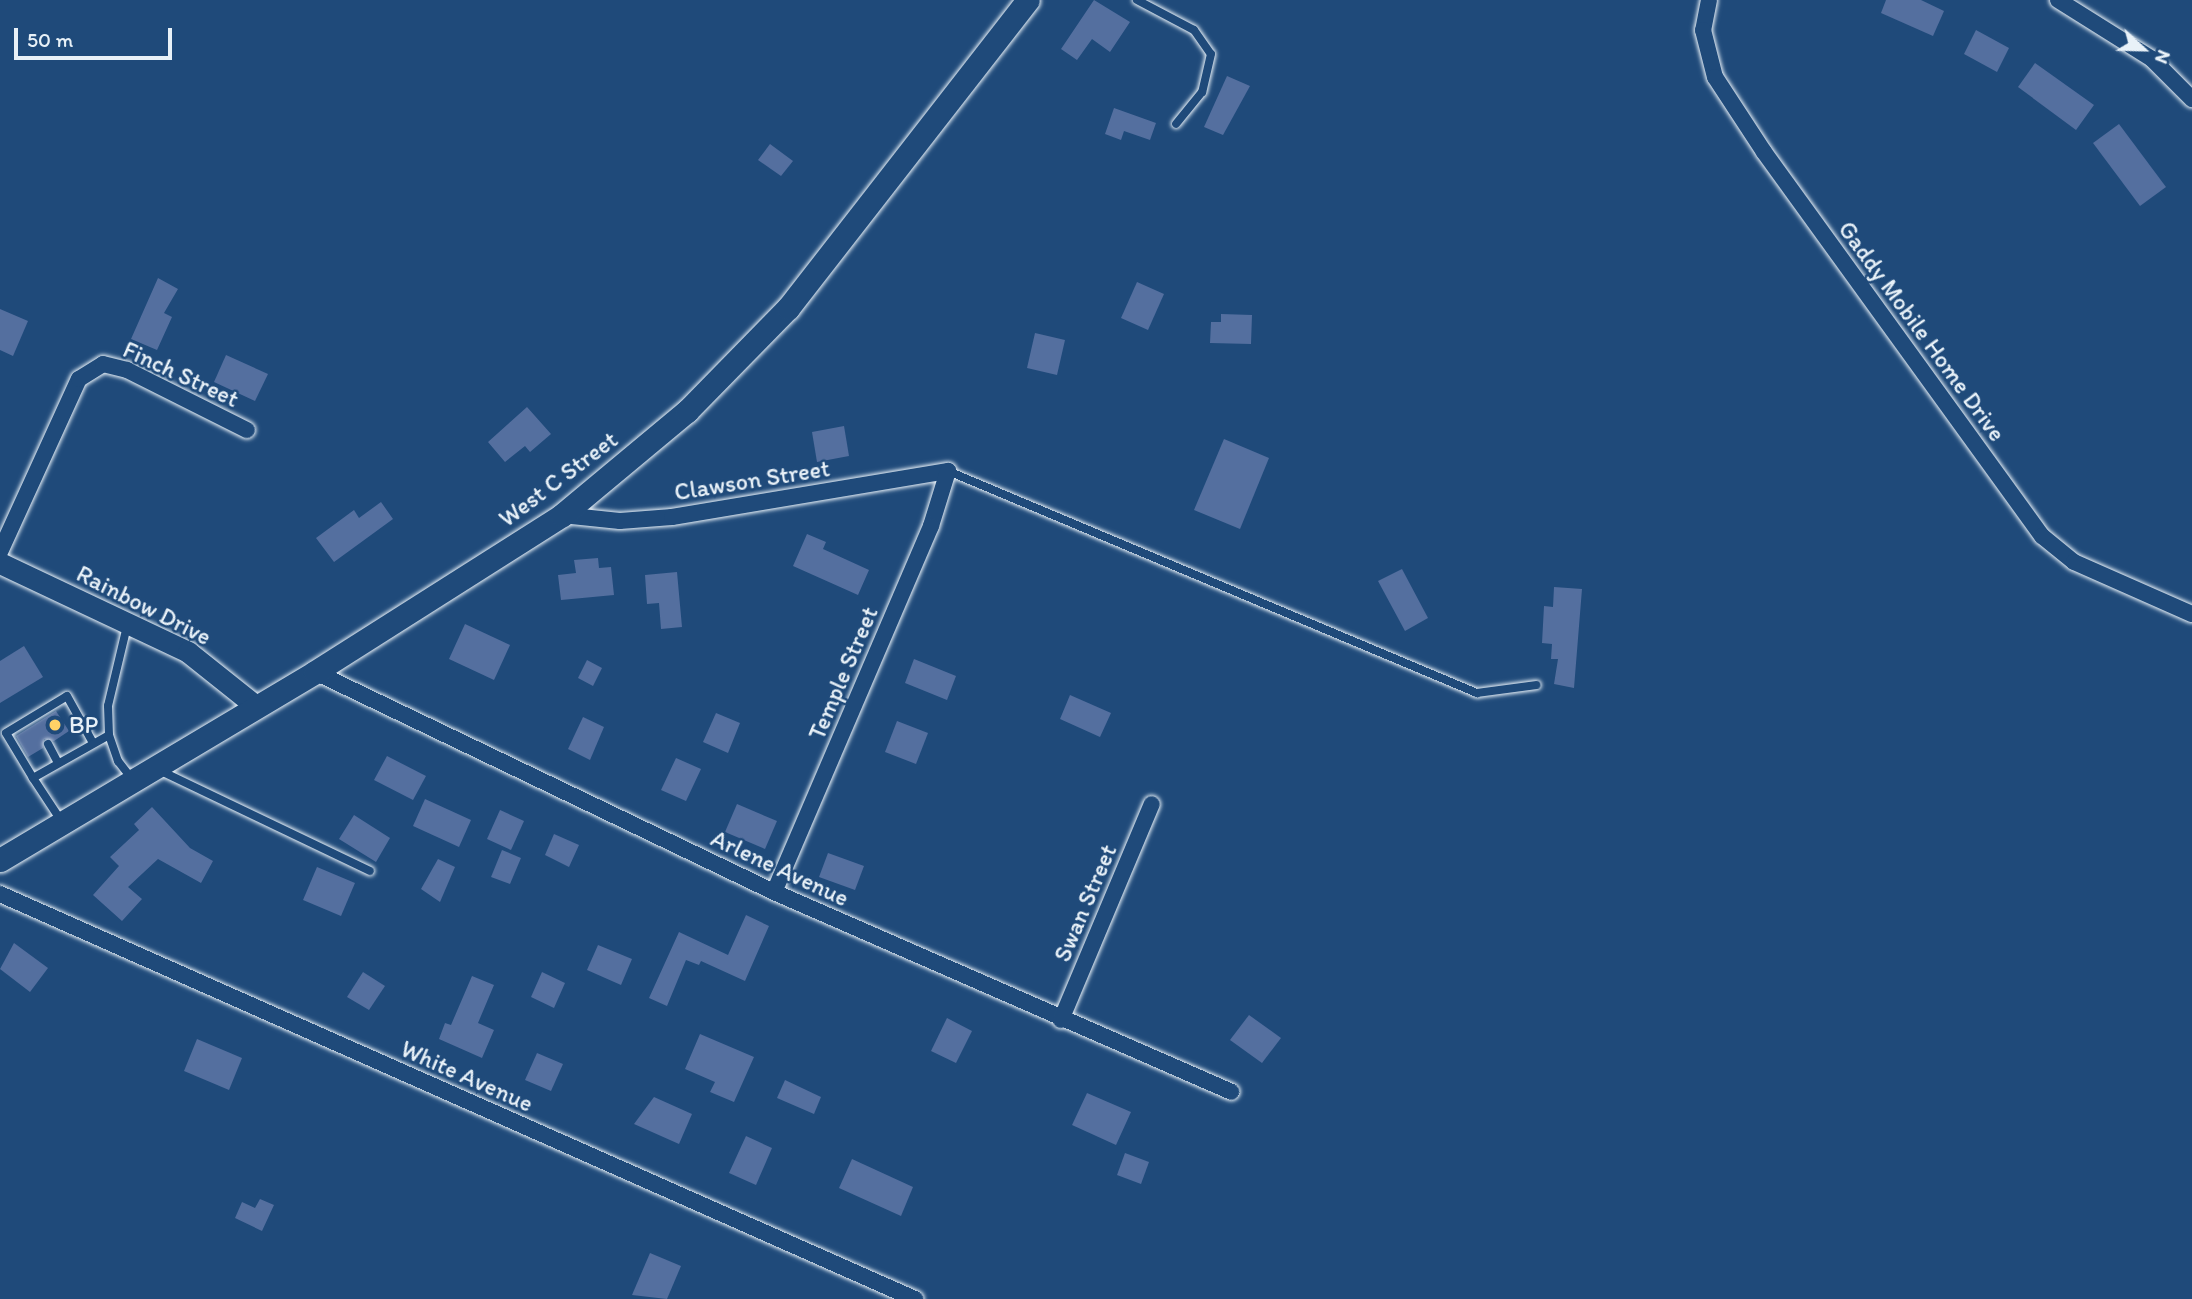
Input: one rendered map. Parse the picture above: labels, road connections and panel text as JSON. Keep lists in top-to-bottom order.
{
  "streets": {
    "main road": ["West C Street"],
    "street": [
      "Gaddy Mobile Home Drive",
      "Finch Street",
      "Clawson Street",
      "Rainbow Drive",
      "Temple Street",
      "Arlene Avenue",
      "Swan Street",
      "White Avenue"
    ]
  },
  "crossings": [
    ["West C Street", "Clawson Street"],
    ["West C Street", "Rainbow Drive"],
    ["West C Street", "Arlene Avenue"],
    ["Clawson Street", "Temple Street"],
    ["Temple Street", "Arlene Avenue"],
    ["Arlene Avenue", "Swan Street"]
  ],
  "places": ["BP"],
  "scale_bar": "50 m",
  "north": "right"
}
